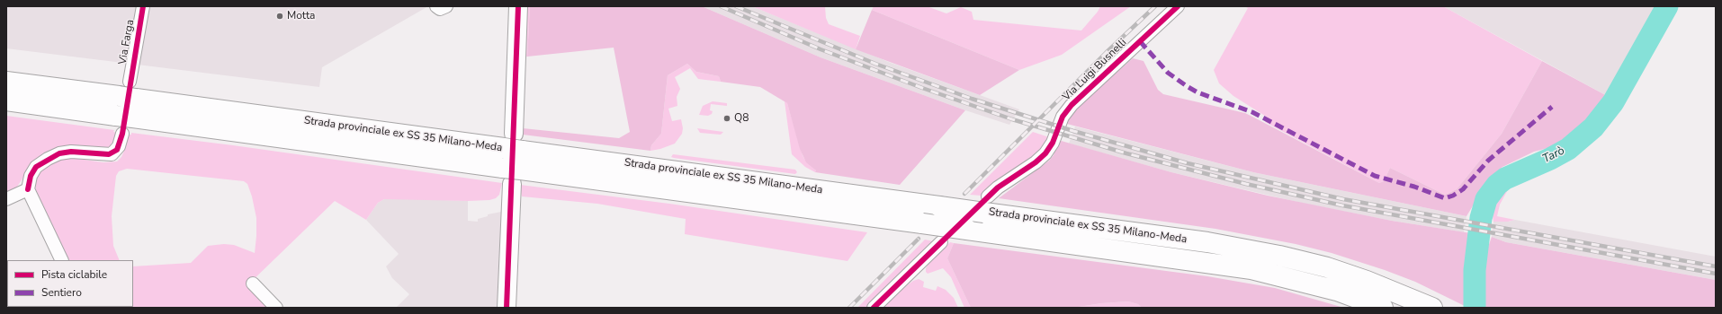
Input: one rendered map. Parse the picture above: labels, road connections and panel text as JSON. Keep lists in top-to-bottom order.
{
  "streets": {
    "highway": ["Strada provinciale ex SS 35 Milano-Meda"],
    "street": ["Via Farga", "Via Luigi Busnelli"]
  },
  "crossings": [
    ["Via Farga", "Strada provinciale ex SS 35 Milano-Meda"],
    ["Via Luigi Busnelli", "Strada provinciale ex SS 35 Milano-Meda"]
  ],
  "water": ["Tarò"],
  "places": ["Motta", "Q8"],
  "legend": ["Pista ciclabile", "Sentiero"]
}
